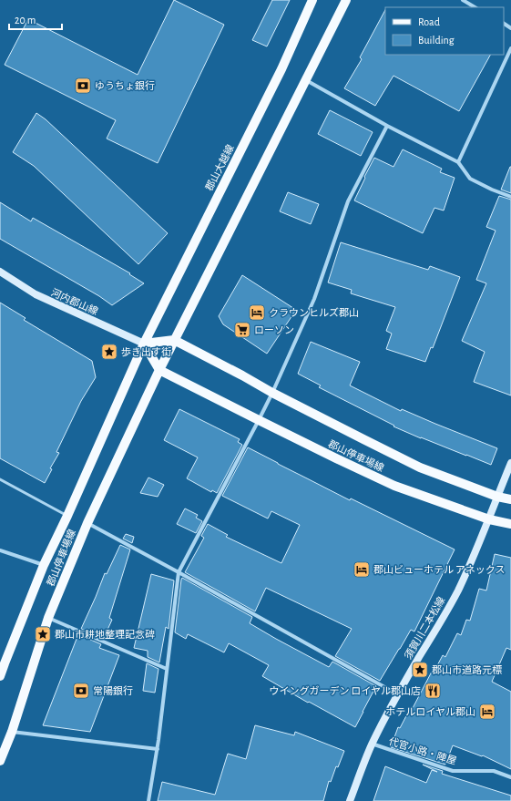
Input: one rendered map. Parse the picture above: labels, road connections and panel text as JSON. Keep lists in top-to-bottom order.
{
  "streets": {
    "main road": [
      "郡山大越線",
      "河内郡山線",
      "郡山停車場線",
      "須賀川二本松線"
    ],
    "street": ["代官小路・陣屋"]
  },
  "crossings": [
    ["郡山大越線", "河内郡山線"],
    ["郡山大越線", "郡山停車場線"],
    ["河内郡山線", "郡山停車場線"],
    ["郡山停車場線", "須賀川二本松線"],
    ["須賀川二本松線", "代官小路・陣屋"]
  ],
  "places": {
    "bank": ["ゆうちょ銀行", "常陽銀行"],
    "hotel": ["クラウンヒルズ郡山", "郡山ビューホテル アネックス", "ホテルロイヤル郡山"],
    "supermarket": ["ローソン"],
    "place": ["歩き出す街", "郡山市耕地整理記念碑", "郡山市道路元標"],
    "restaurant": ["ウイングガーデン ロイヤル郡山店"]
  },
  "legend": ["Road", "Building"],
  "scale_bar": "20 m"
}
